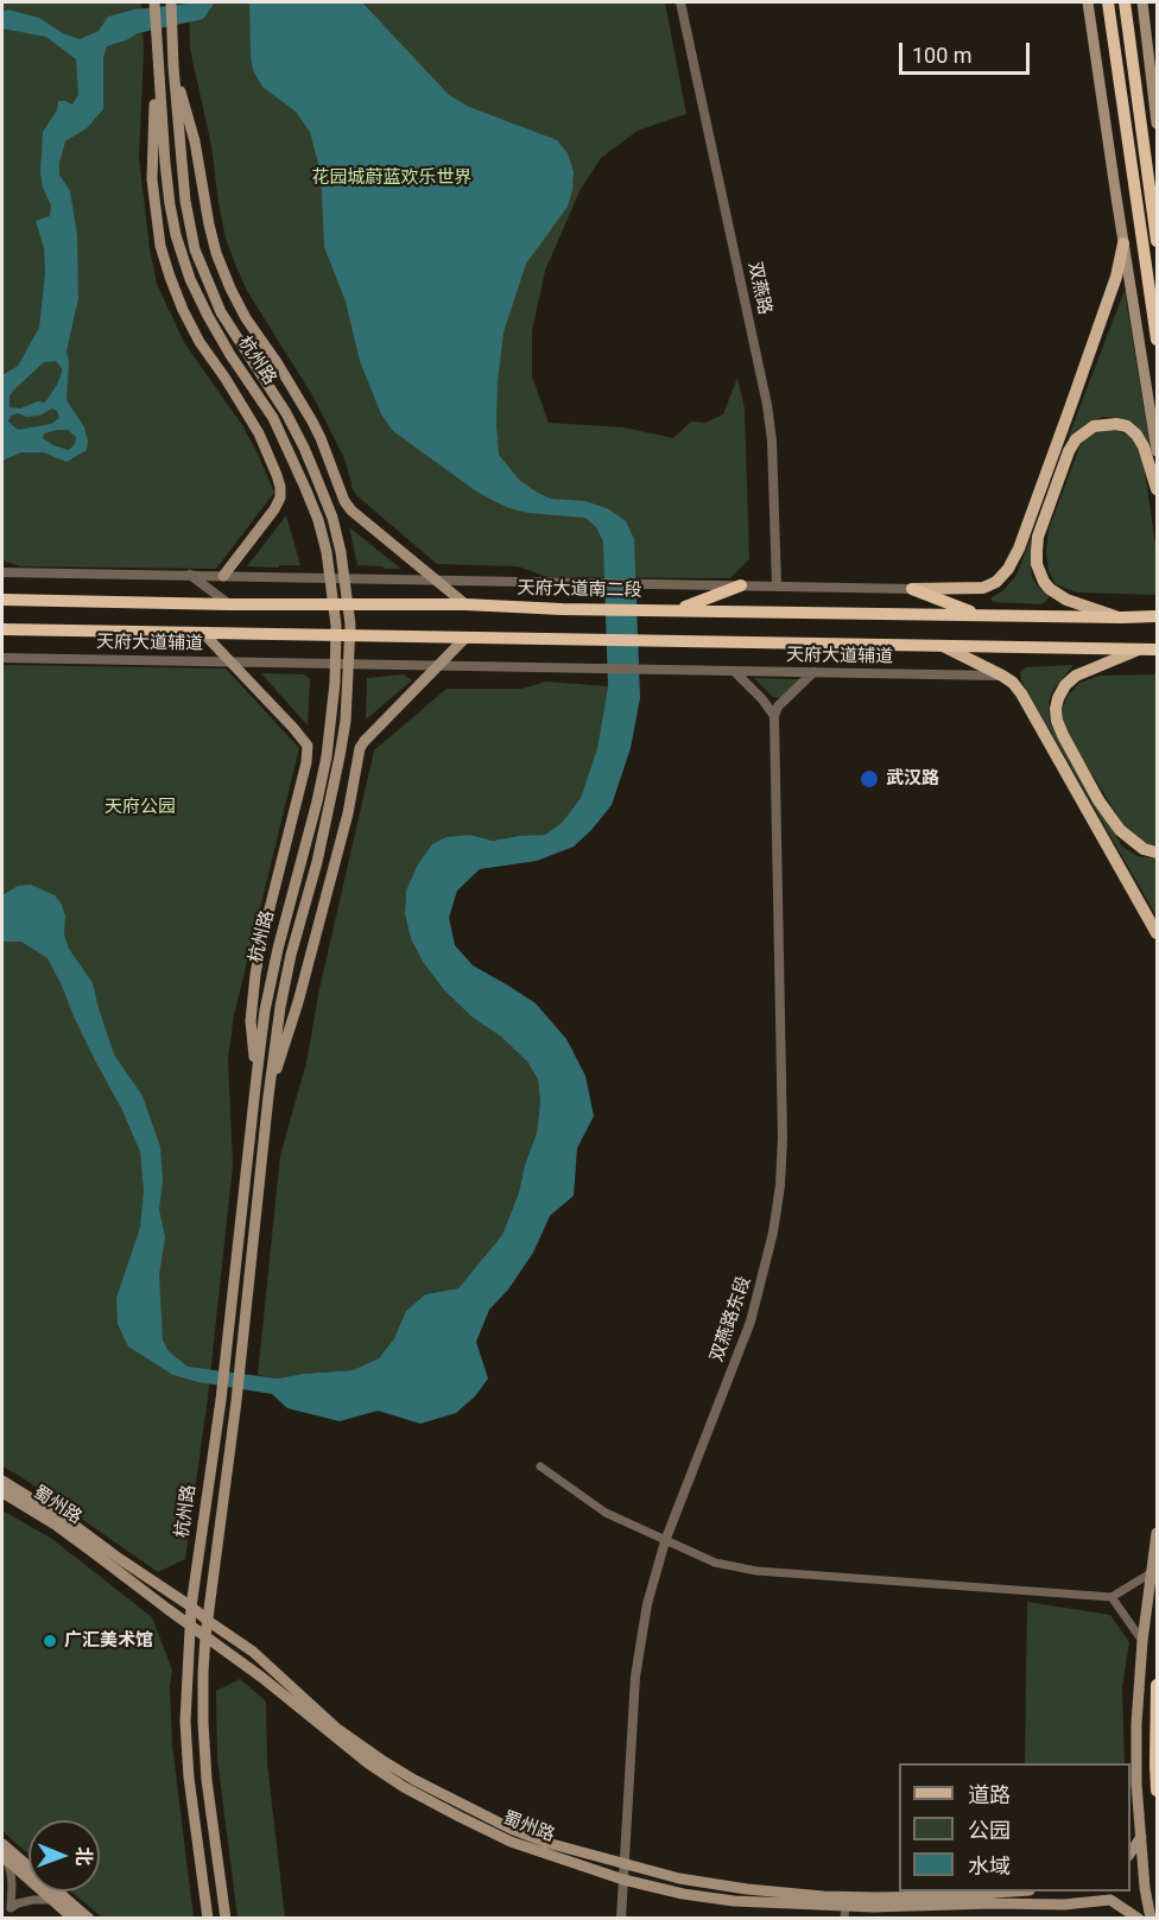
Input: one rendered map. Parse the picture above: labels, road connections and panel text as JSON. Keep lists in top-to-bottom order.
{
  "streets": {
    "highway": ["天府大道南二段"],
    "main road": ["杭州路", "蜀州路"],
    "street": ["双燕路", "天府大道辅道", "双燕路东段"]
  },
  "crossings": [
    ["杭州路", "蜀州路"],
    ["双燕路东段", "蜀州路"]
  ],
  "parks": ["花园城蔚蓝欢乐世界", "天府公园"],
  "places": ["武汉路", "广汇美术馆"],
  "legend": ["道路", "公园", "水域"],
  "scale_bar": "100 m",
  "north": "right"
}
